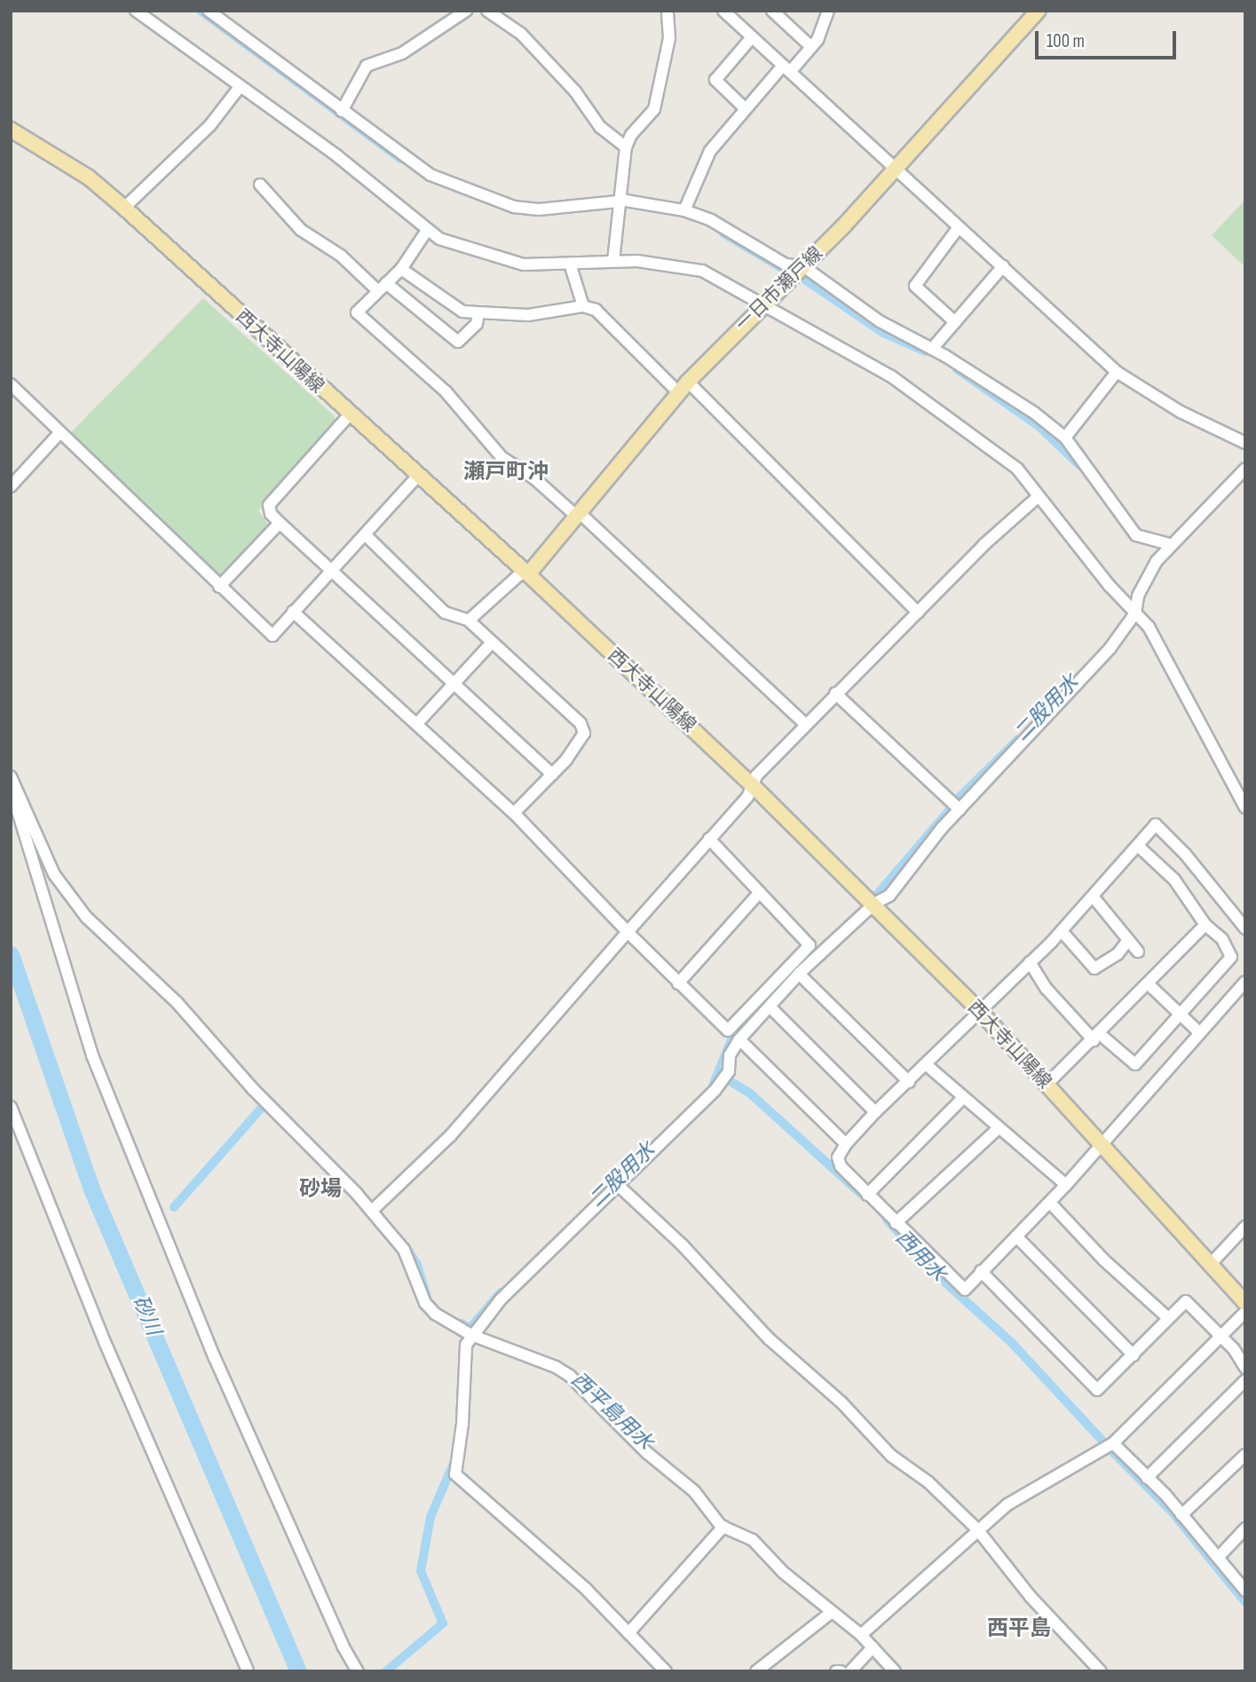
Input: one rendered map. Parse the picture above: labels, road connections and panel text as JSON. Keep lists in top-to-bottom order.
{
  "streets": {
    "main road": ["一日市瀬戸線", "西大寺山陽線"]
  },
  "crossings": [
    ["一日市瀬戸線", "西大寺山陽線"]
  ],
  "districts": ["瀬戸町沖", "砂場", "西平島"],
  "water": [
    "二股用水",
    "西用水",
    "砂川",
    "西平島用水"
  ],
  "scale_bar": "100 m"
}
